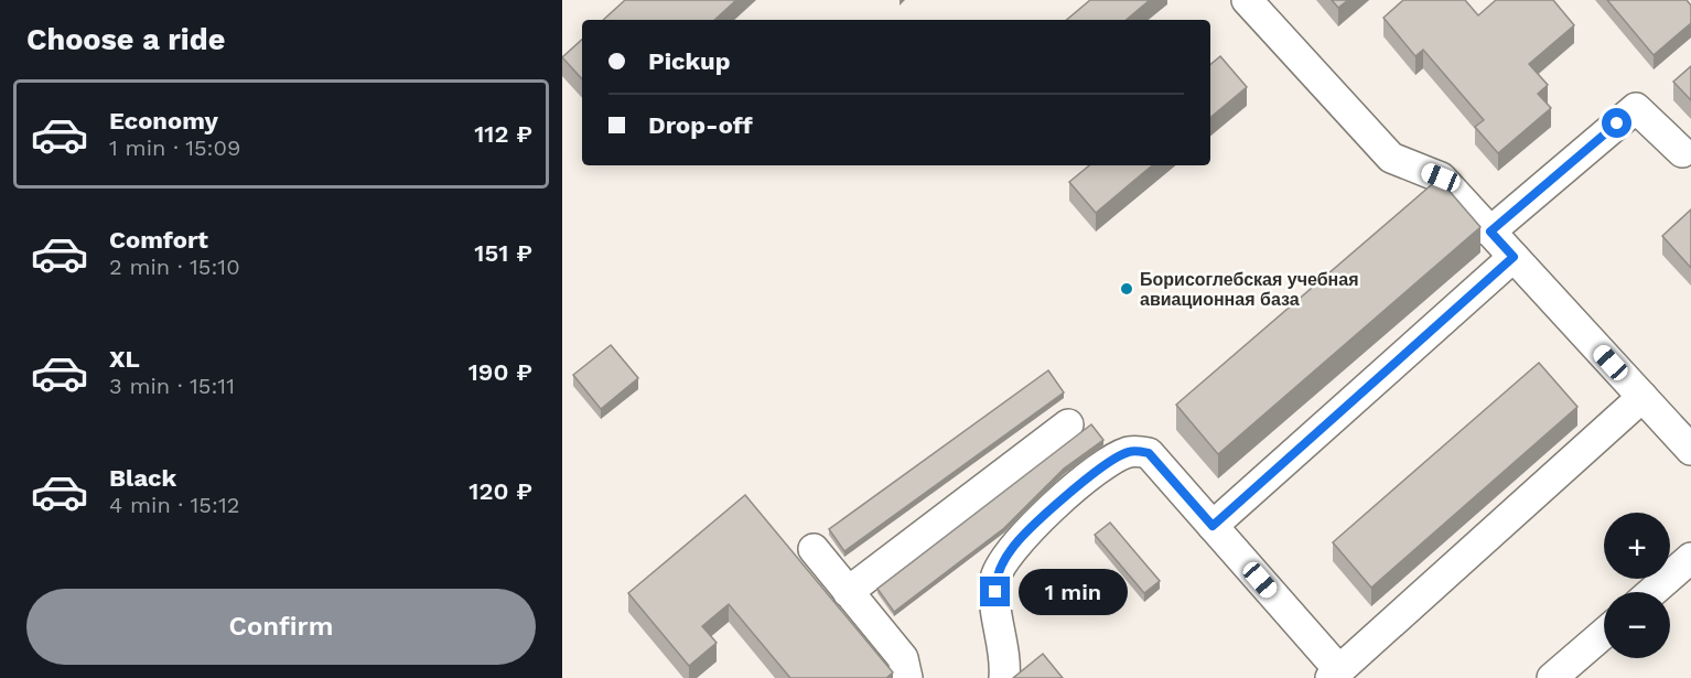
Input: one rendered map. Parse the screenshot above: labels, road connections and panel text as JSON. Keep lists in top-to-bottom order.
{
  "places": ["Борисоглебская учебная авиационная база"],
  "page": {
    "heading": "Choose a ride",
    "banner": ["Pickup", "Drop-off"],
    "list": [
      {
        "name": "Economy",
        "note": "1 min · 15:09",
        "value": "112 ₽"
      },
      {
        "name": "Comfort",
        "note": "2 min · 15:10",
        "value": "151 ₽"
      },
      {
        "name": "XL",
        "note": "3 min · 15:11",
        "value": "190 ₽"
      },
      {
        "name": "Black",
        "note": "4 min · 15:12",
        "value": "120 ₽"
      }
    ],
    "map_buttons": ["+", "−"],
    "bubble": "1 min",
    "buttons": "Confirm"
  }
}
